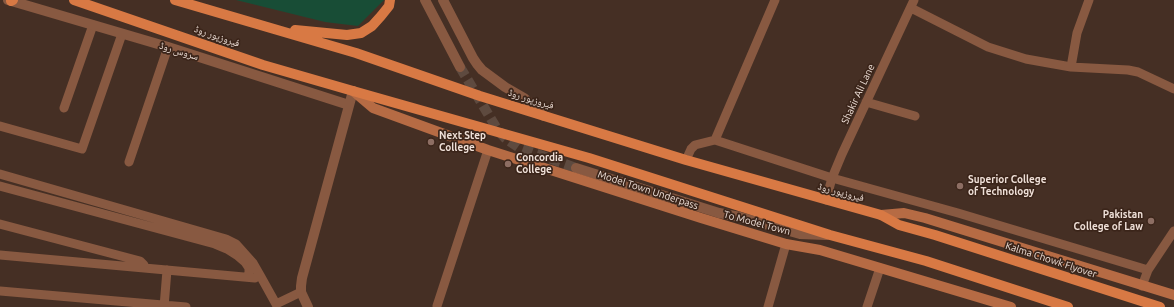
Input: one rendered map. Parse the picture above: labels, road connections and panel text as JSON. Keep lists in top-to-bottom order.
{
  "streets": {
    "main road": ["فیروزپور روڈ", "Kalma Chowk Flyover"],
    "street": [
      "سروس روڈ",
      "Shakir Ali Lane",
      "Model Town Underpass",
      "To Model Town"
    ]
  },
  "crossings": [
    ["فیروزپور روڈ", "Shakir Ali Lane"],
    ["فیروزپور روڈ", "To Model Town"],
    ["فیروزپور روڈ", "Kalma Chowk Flyover"],
    ["Model Town Underpass", "To Model Town"]
  ],
  "places": [
    "Next Step College",
    "Concordia College",
    "Superior College of Technology",
    "Pakistan College of Law"
  ]
}
